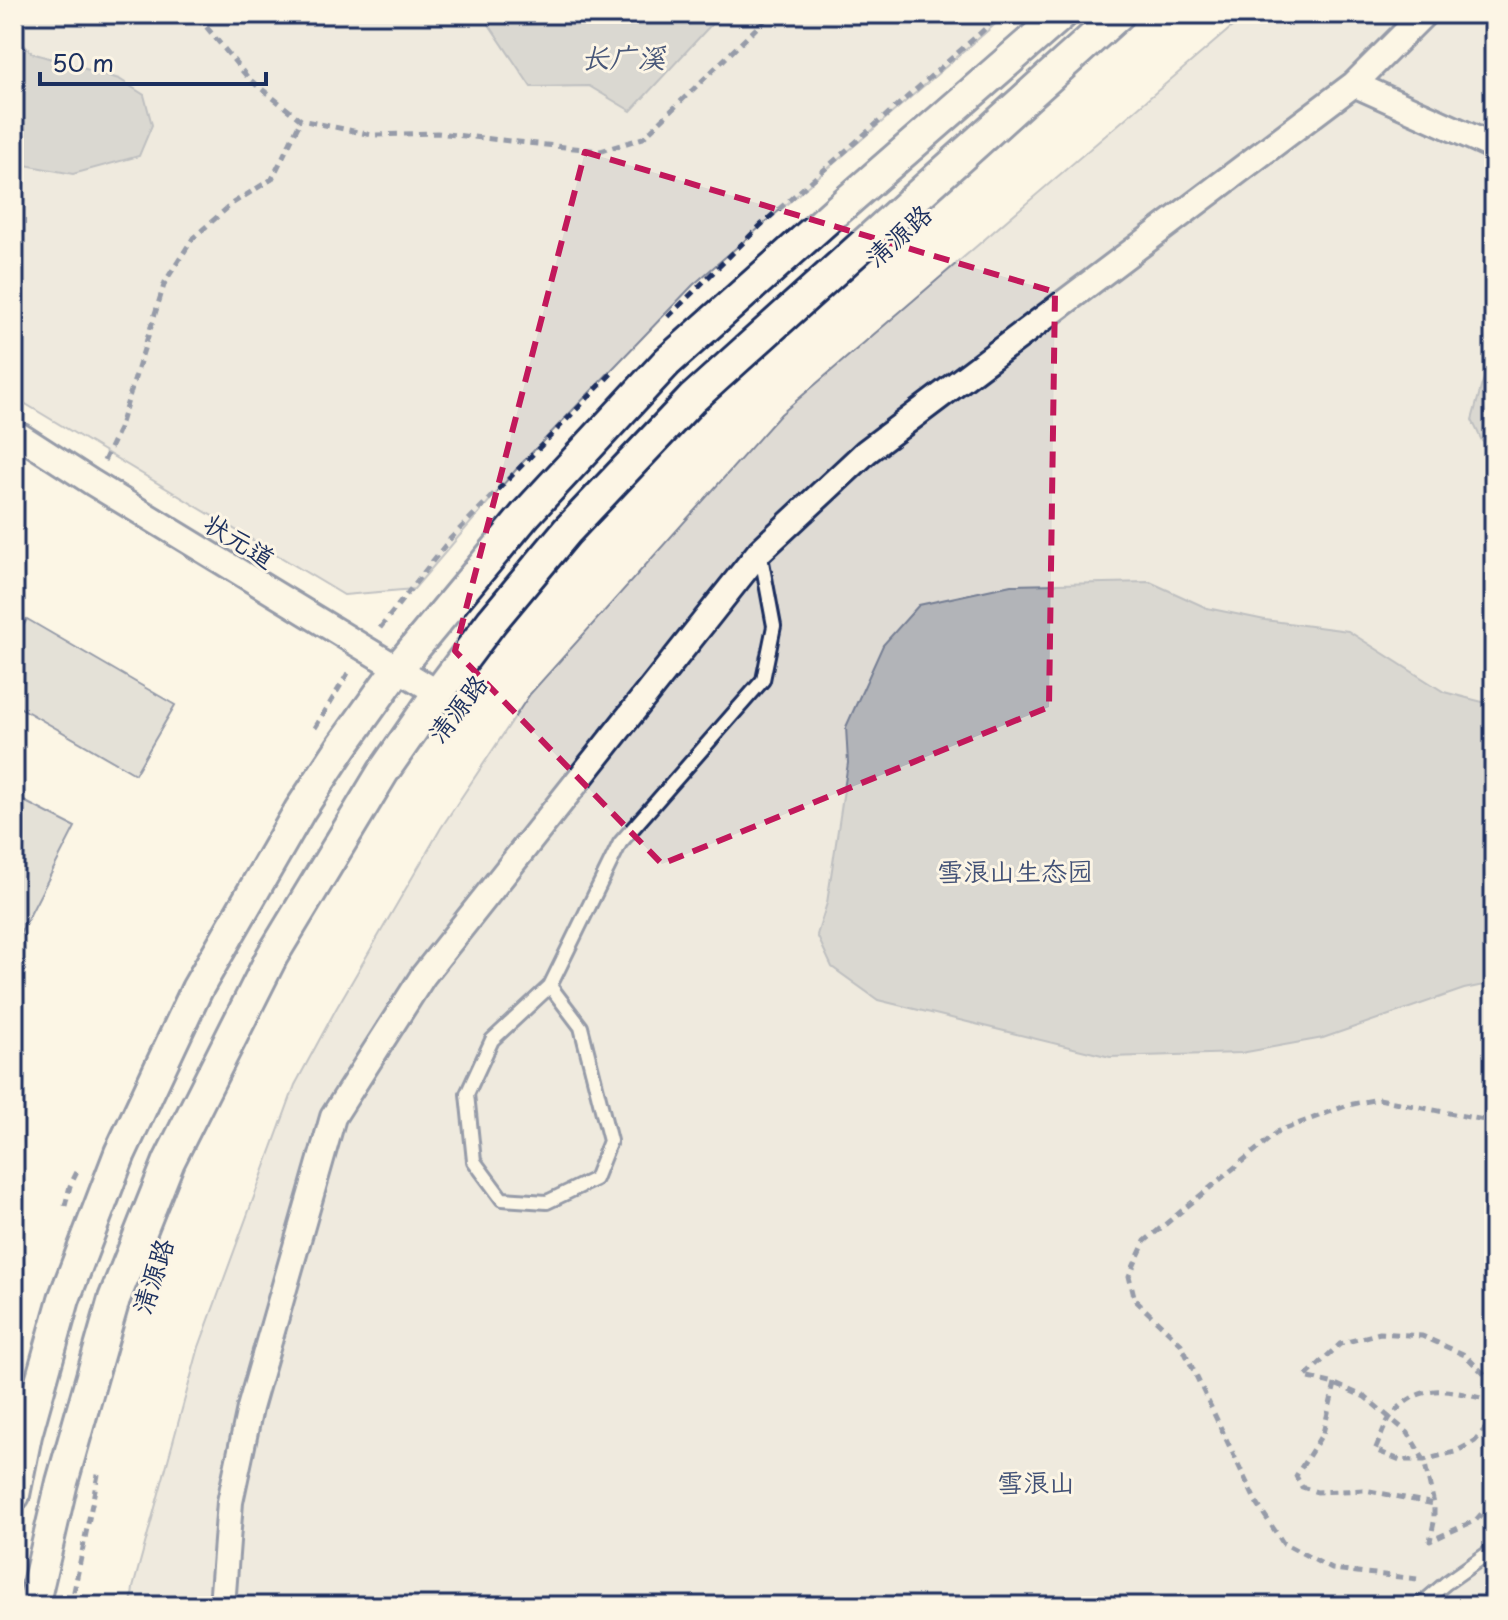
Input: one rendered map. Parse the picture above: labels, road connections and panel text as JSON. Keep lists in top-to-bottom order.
{
  "streets": {
    "street": ["清源路", "状元道"]
  },
  "crossings": [
    ["清源路", "状元道"]
  ],
  "water": ["长广溪"],
  "parks": ["雪浪山生态园", "雪浪山"],
  "scale_bar": "50 m"
}
